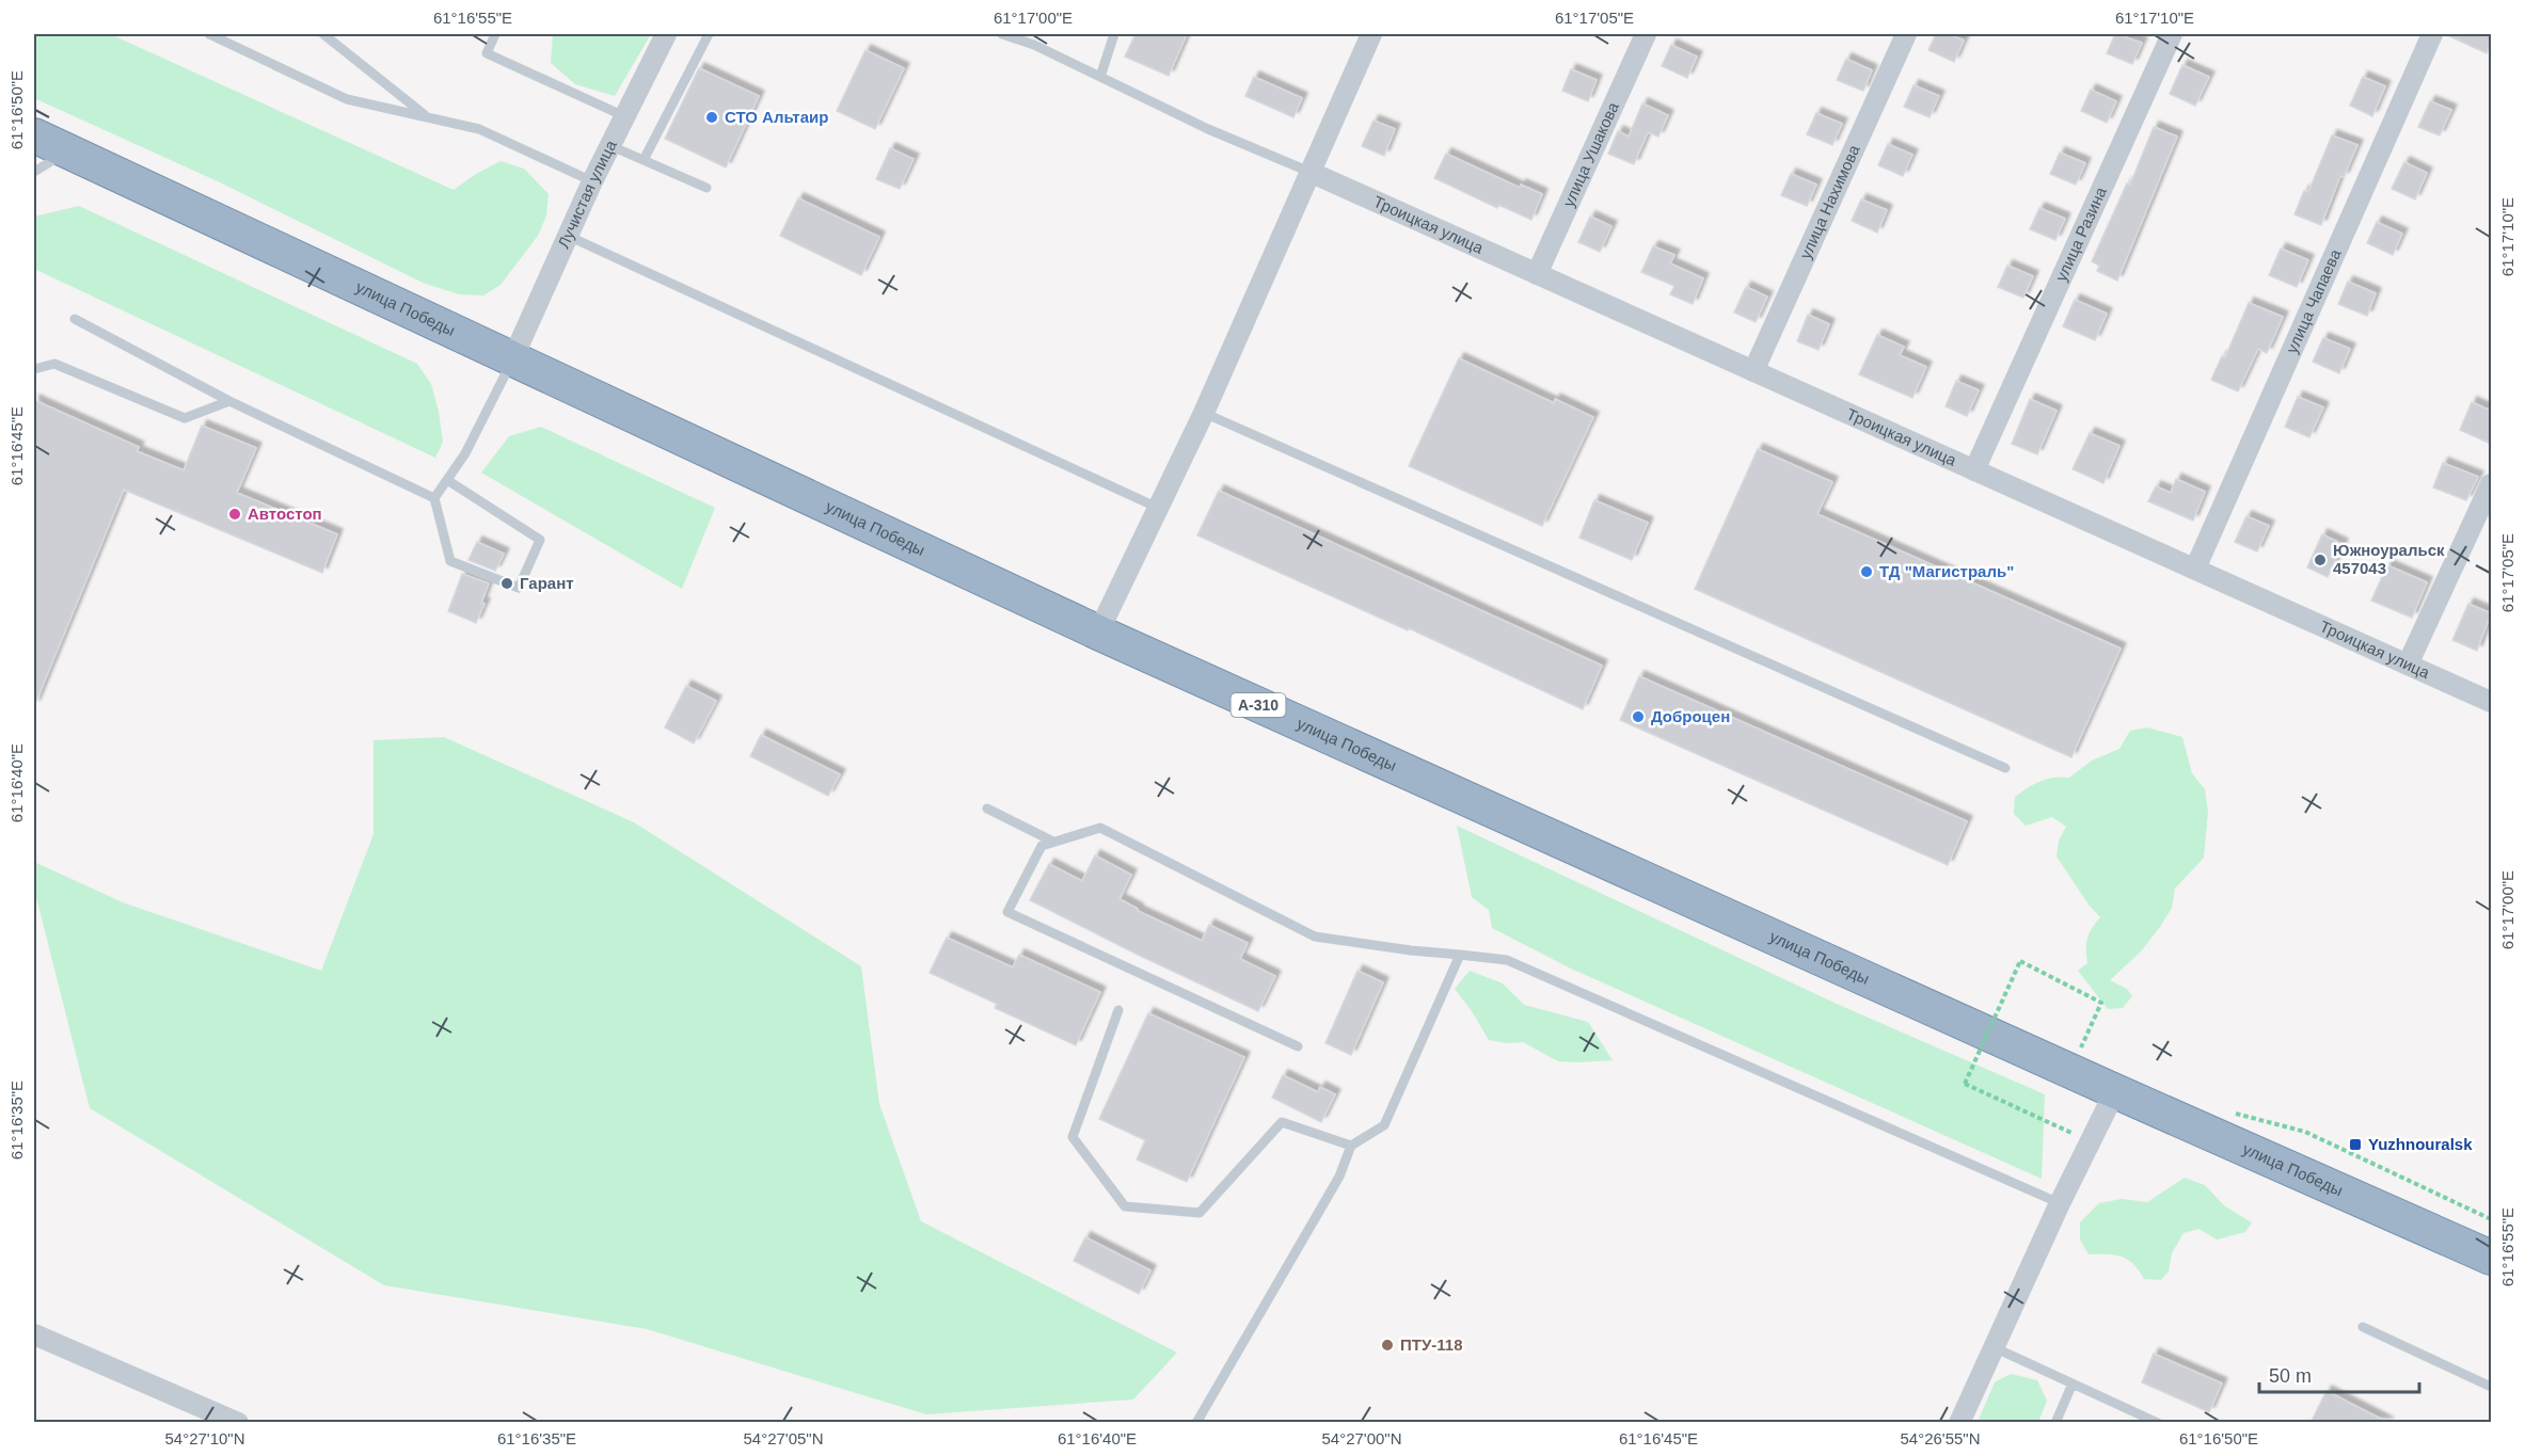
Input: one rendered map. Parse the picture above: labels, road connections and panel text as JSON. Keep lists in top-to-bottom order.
{
  "streets": {
    "highway": ["улица Победы", "А-310"],
    "street": [
      "улица Ушакова",
      "Лучистая улица",
      "улица Нахимова",
      "Троицкая улица",
      "улица Разина",
      "улица Чапаева"
    ]
  },
  "crossings": [
    ["улица Ушакова", "Троицкая улица"],
    ["Лучистая улица", "улица Победы"],
    ["улица Нахимова", "Троицкая улица"],
    ["Троицкая улица", "улица Разина"],
    ["Троицкая улица", "улица Чапаева"]
  ],
  "places": {
    "other": [
      "СТО Альтаир",
      "Автостоп",
      "Южноуральск 457043",
      "ТД \"Магистраль\"",
      "Гарант",
      "Доброцен",
      "ПТУ-118"
    ],
    "transit": ["Yuzhnouralsk"]
  },
  "scale_bar": "50 m",
  "coordinates": [
    "61°16'55\"E",
    "61°17'00\"E",
    "61°17'05\"E",
    "61°17'10\"E",
    "61°16'50\"E",
    "61°16'45\"E",
    "61°16'40\"E",
    "61°16'35\"E",
    "54°27'10\"N",
    "54°27'05\"N",
    "54°27'00\"N",
    "54°26'55\"N"
  ]
}
